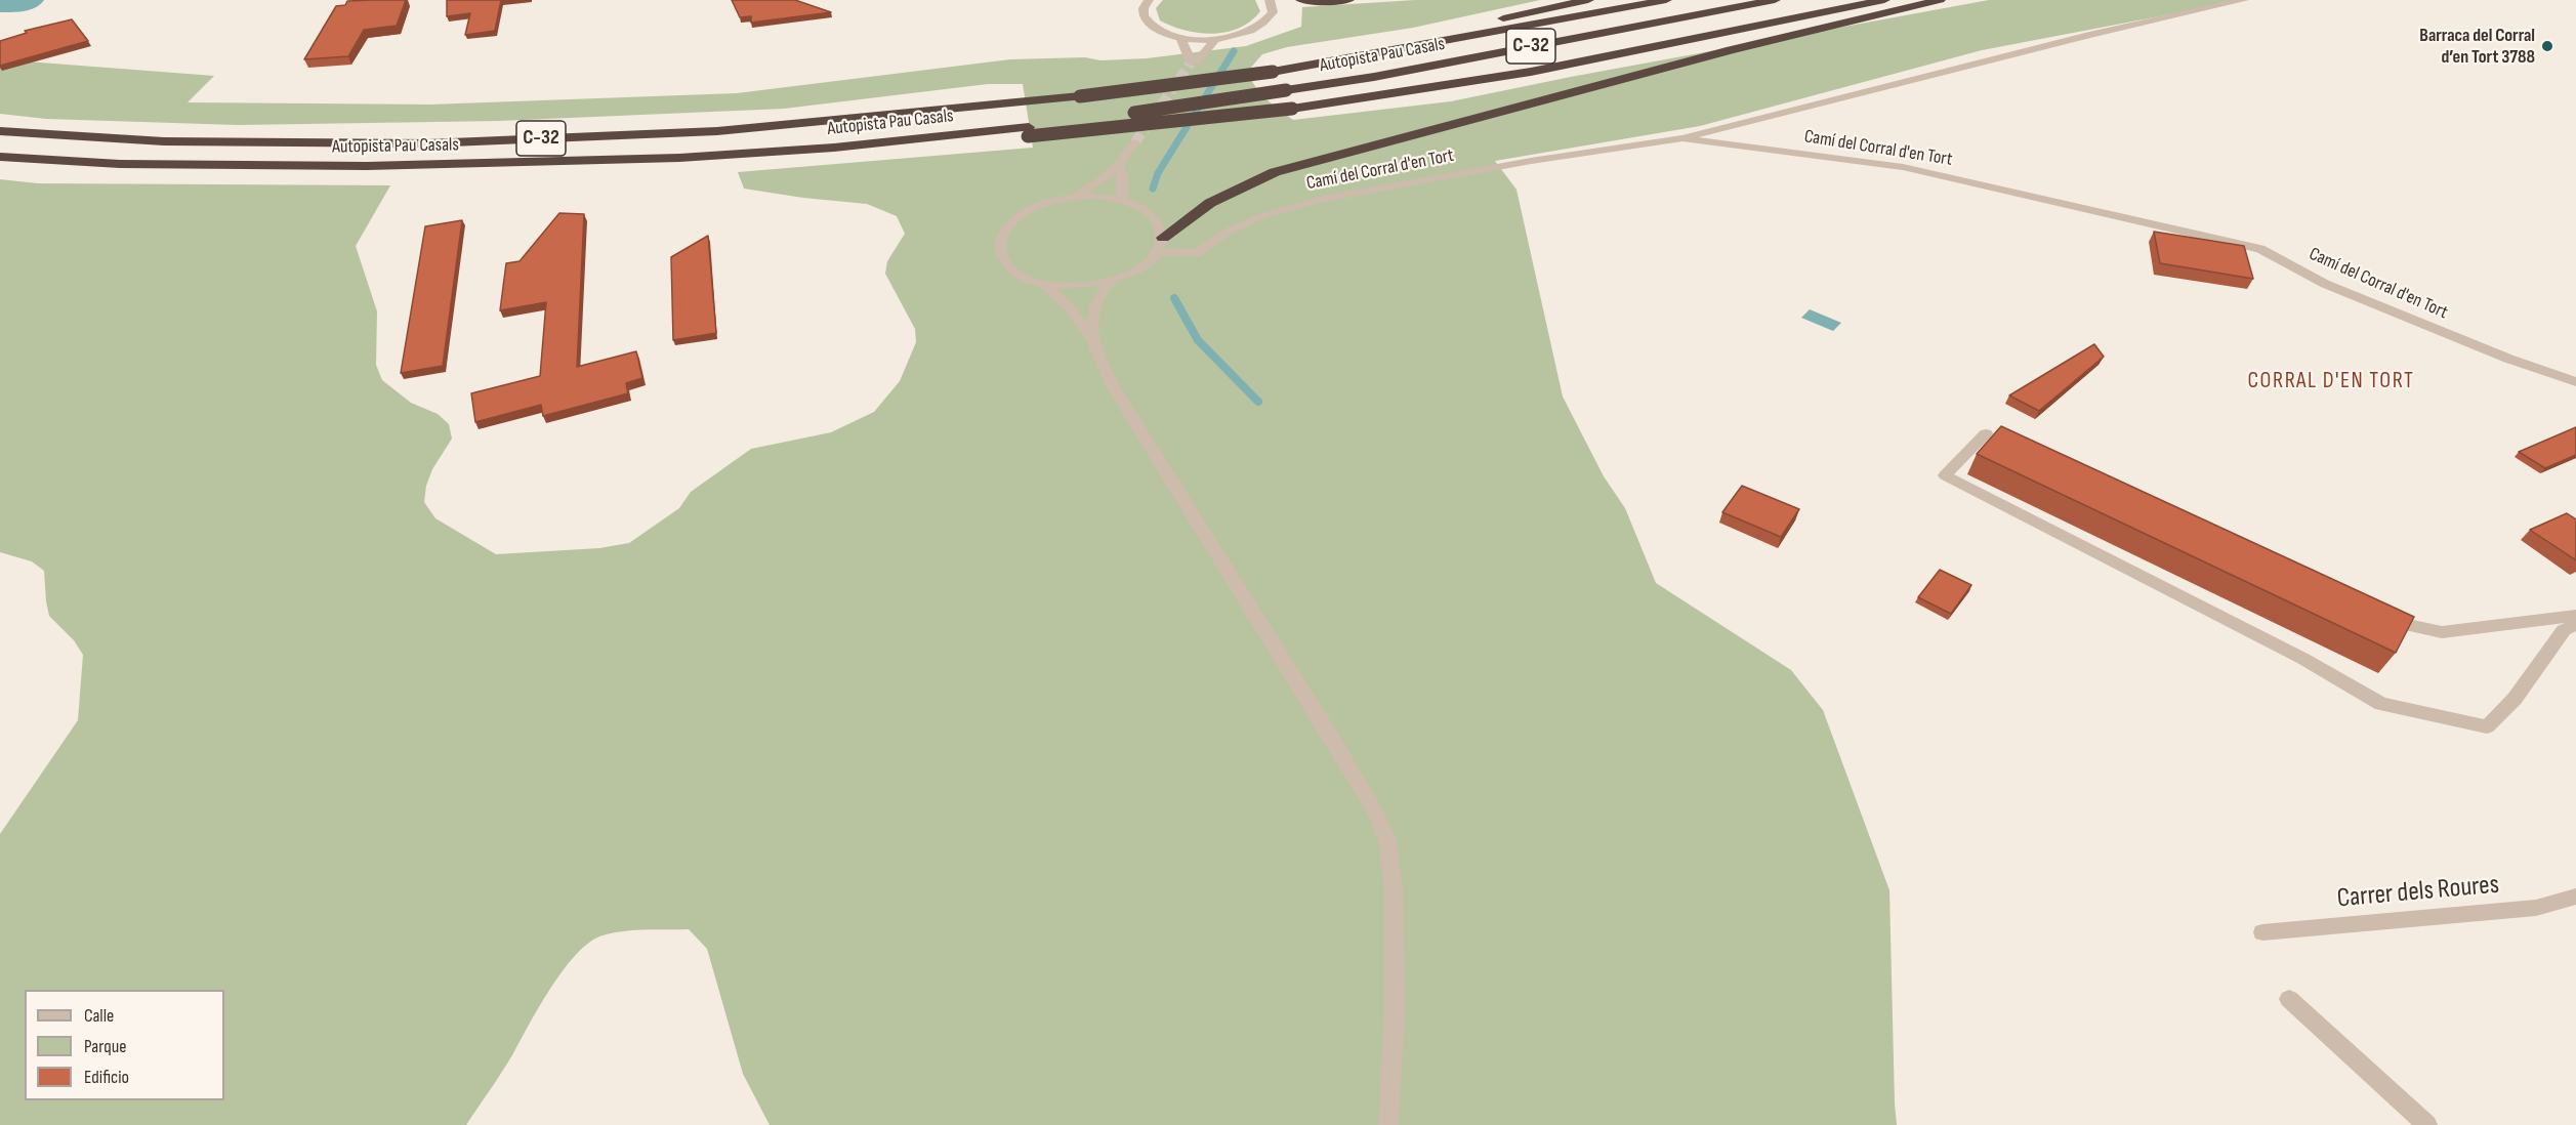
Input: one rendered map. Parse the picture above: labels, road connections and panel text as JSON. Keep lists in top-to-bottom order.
{
  "streets": {
    "highway": ["C-32", "Autopista Pau Casals"],
    "street": ["Camí del Corral d'en Tort", "Carrer dels Roures"]
  },
  "districts": ["CORRAL D'EN TORT"],
  "places": ["Barraca del Corral d’en Tort 3788"],
  "legend": ["Calle", "Parque", "Edificio"]
}
